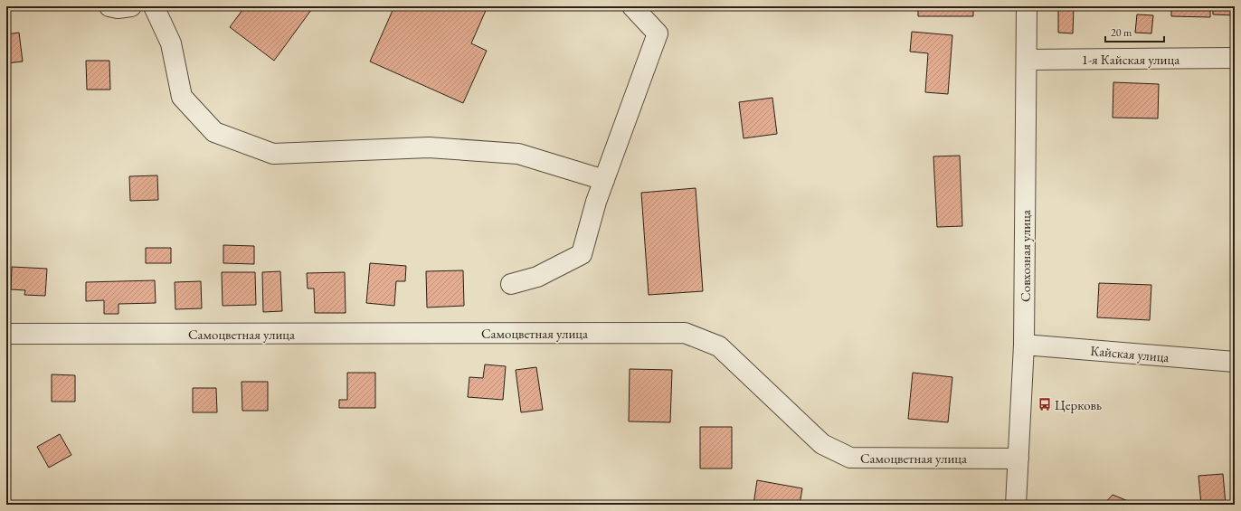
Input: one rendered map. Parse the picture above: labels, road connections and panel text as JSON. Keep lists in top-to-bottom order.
{
  "streets": {
    "street": [
      "1-я Кайская улица",
      "Совхозная улица",
      "Самоцветная улица",
      "Кайская улица"
    ]
  },
  "crossings": [
    ["1-я Кайская улица", "Совхозная улица"],
    ["Совхозная улица", "Самоцветная улица"],
    ["Совхозная улица", "Кайская улица"]
  ],
  "places": {
    "bus stop": ["Церковь"]
  },
  "scale_bar": "20 m"
}
